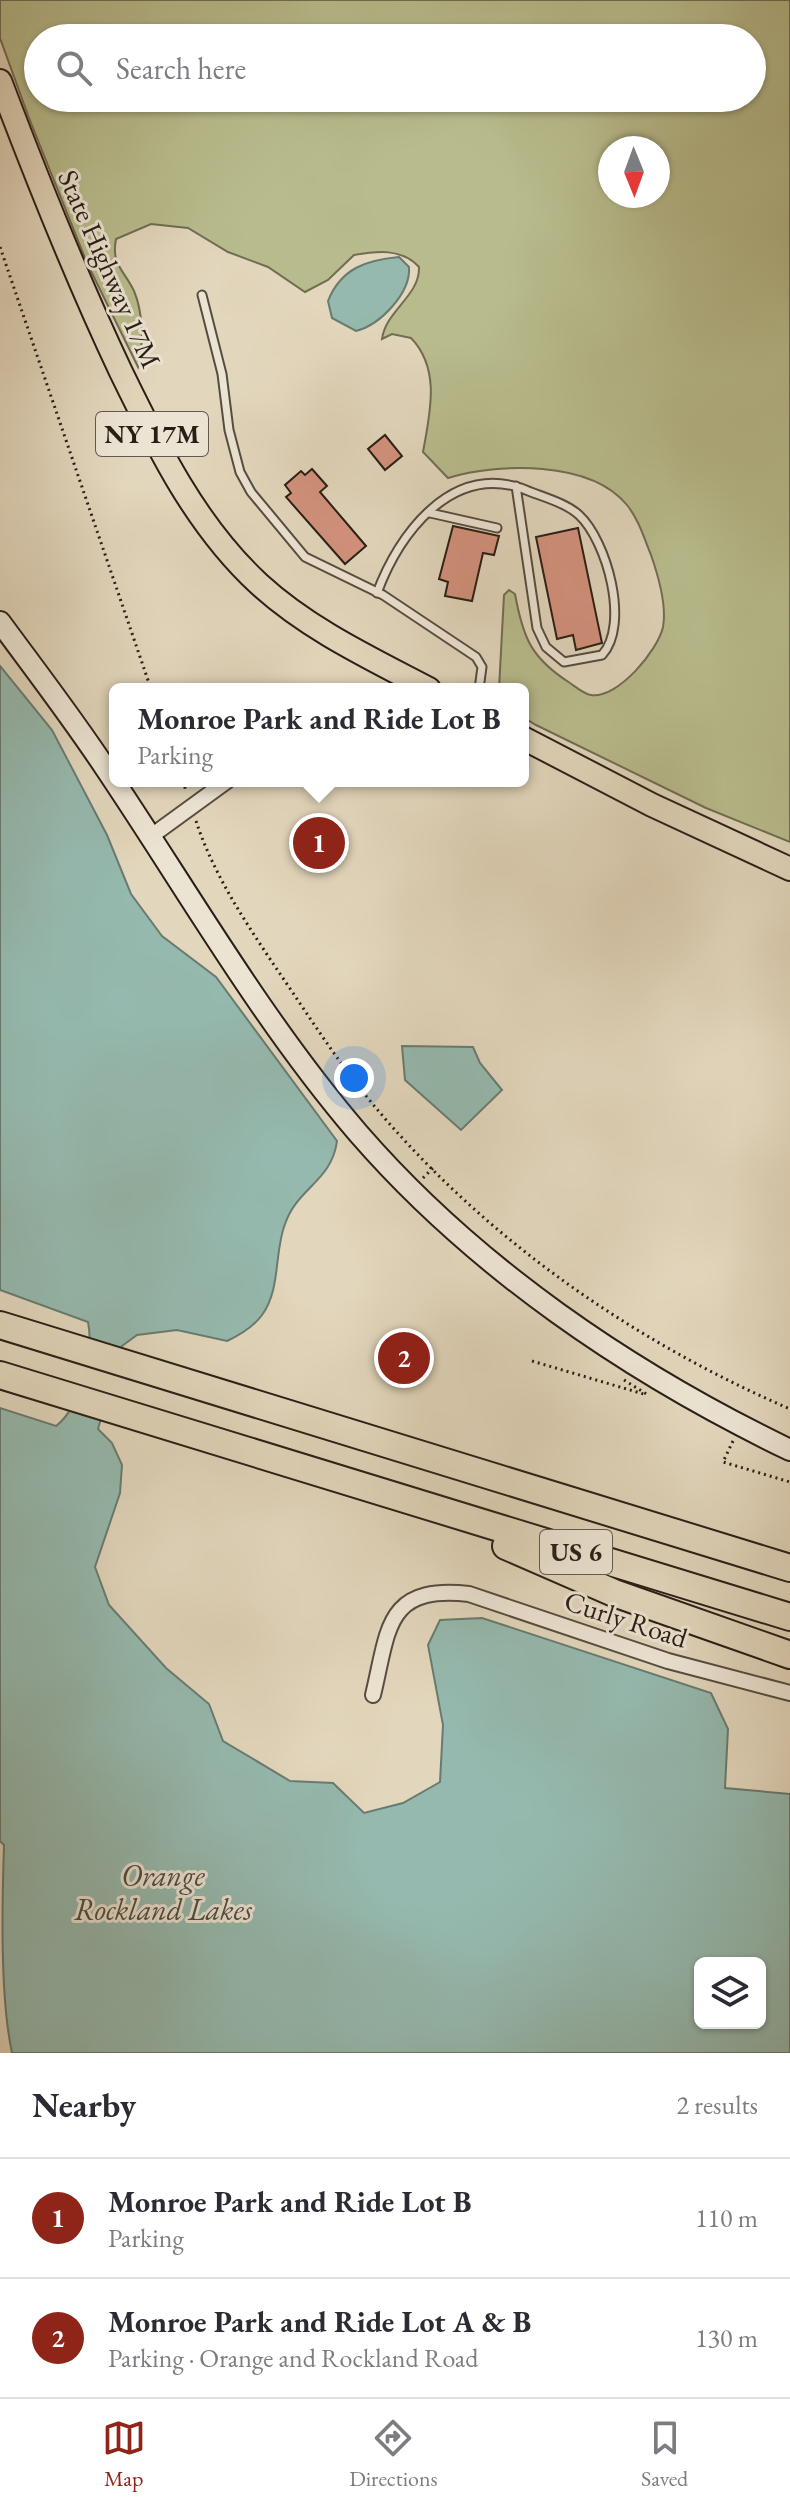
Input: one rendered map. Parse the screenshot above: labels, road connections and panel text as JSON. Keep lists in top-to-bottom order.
{
  "streets": {
    "highway": ["US 6"],
    "main road": ["State Highway 17M", "NY 17M"],
    "street": ["Curly Road"]
  },
  "water": ["Orange Rockland Lakes"],
  "north": "bottom",
  "page": {
    "search": "Search here",
    "popup": ["Monroe Park and Ride Lot B", "Parking"],
    "pins": ["1", "2"],
    "heading": ["Nearby", "2 results"],
    "list": [
      {
        "mark": "1",
        "name": "Monroe Park and Ride Lot B",
        "note": "Parking",
        "value": "110 m"
      },
      {
        "mark": "2",
        "name": "Monroe Park and Ride Lot A & B",
        "note": "Parking · Orange and Rockland Road",
        "value": "130 m"
      }
    ],
    "nav": ["Map", "Directions", "Saved"]
  }
}
